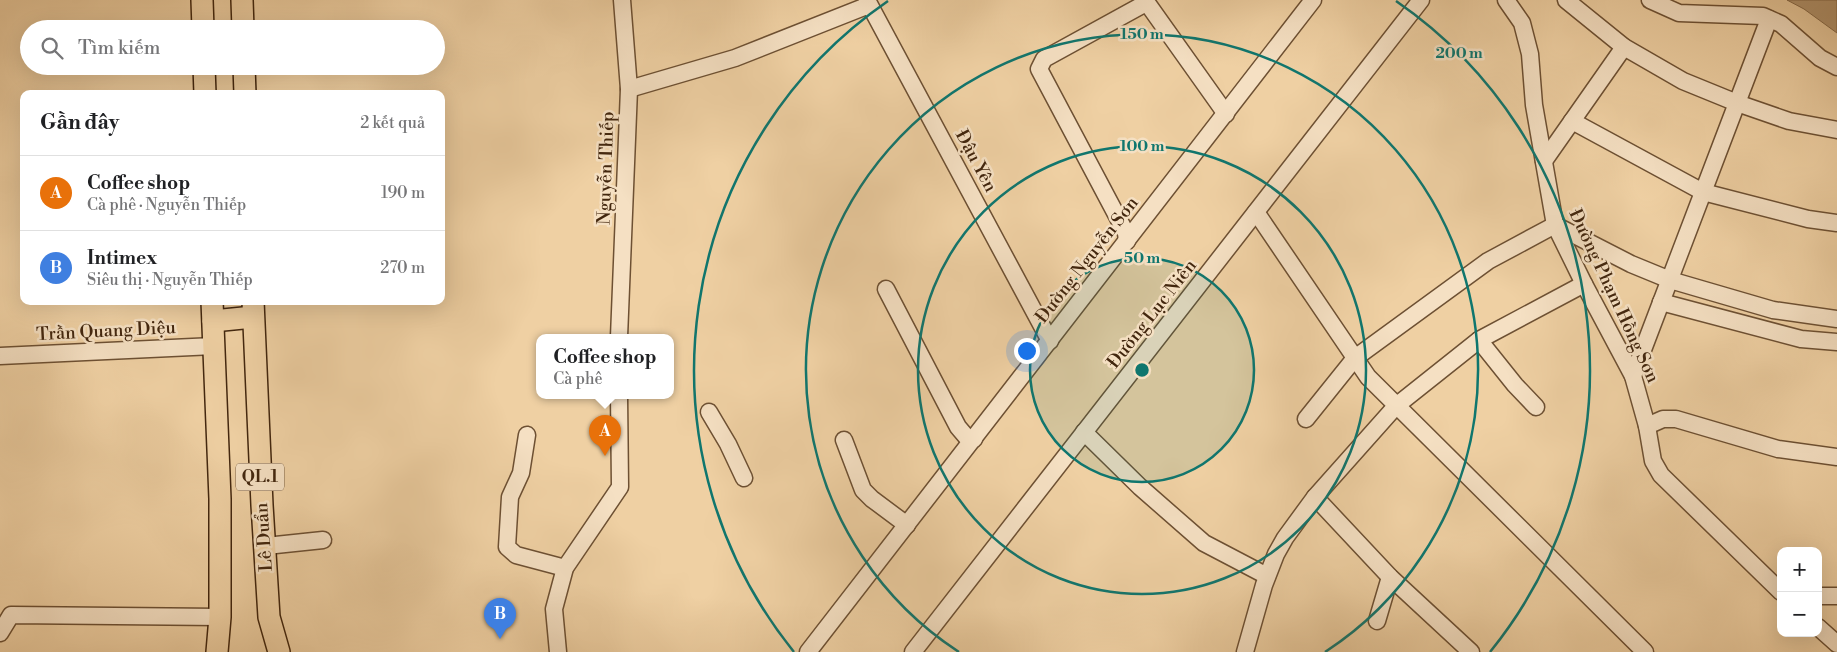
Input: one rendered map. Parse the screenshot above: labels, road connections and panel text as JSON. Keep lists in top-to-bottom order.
{
  "streets": {
    "main road": ["QL.1", "Lê Duẩn"],
    "street": [
      "Đậu Yên",
      "Nguyễn Thiếp",
      "Đường Nguyễn Sơn",
      "Đường Phạm Hồng Sơn",
      "Đường Lục Niên",
      "Trần Quang Diệu"
    ]
  },
  "crossings": [
    ["Đậu Yên", "Đường Nguyễn Sơn"],
    ["Trần Quang Diệu", "QL.1"]
  ],
  "page": {
    "search": "Tìm kiếm",
    "heading": ["Gần đây", "2 kết quả"],
    "list": [
      {
        "mark": "A",
        "name": "Coffee shop",
        "note": "Cà phê · Nguyễn Thiếp",
        "value": "190 m"
      },
      {
        "mark": "B",
        "name": "Intimex",
        "note": "Siêu thị · Nguyễn Thiếp",
        "value": "270 m"
      }
    ],
    "popup": ["Coffee shop", "Cà phê"],
    "pins": ["A", "B"],
    "map_buttons": ["+", "−"]
  },
  "rings": [
    "150 m",
    "200 m",
    "100 m",
    "50 m"
  ]
}
